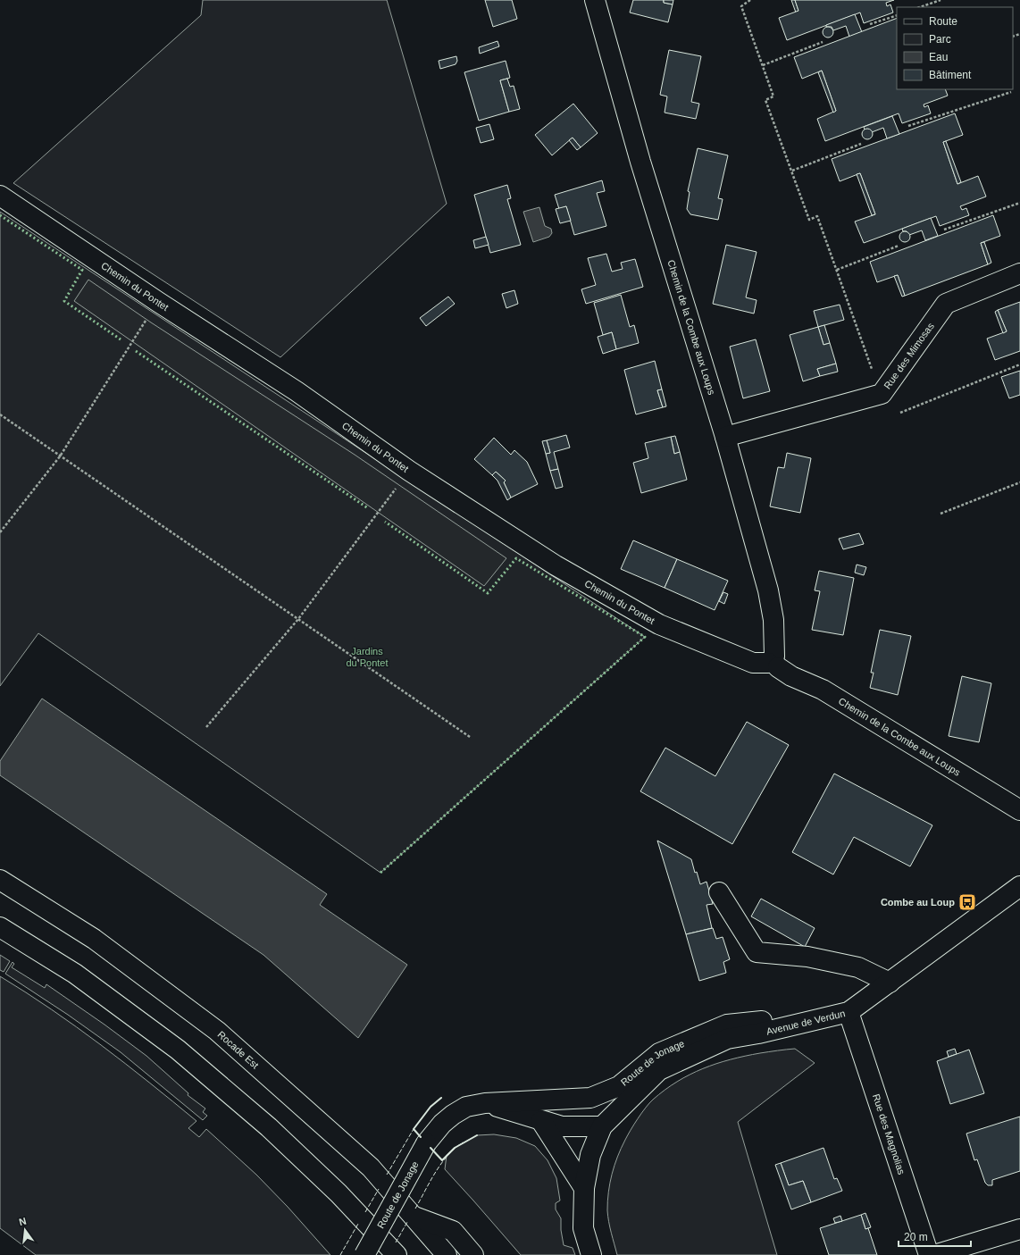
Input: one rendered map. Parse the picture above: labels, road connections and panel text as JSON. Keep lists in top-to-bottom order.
{
  "streets": {
    "main road": [
      "Chemin du Pontet",
      "Chemin de la Combe aux Loups",
      "Rue des Mimosas",
      "Avenue de Verdun",
      "Rocade Est",
      "Route de Jonage",
      "Rue des Magnolias"
    ]
  },
  "crossings": [
    ["Chemin du Pontet", "Chemin de la Combe aux Loups"],
    ["Chemin de la Combe aux Loups", "Rue des Mimosas"],
    ["Avenue de Verdun", "Route de Jonage"],
    ["Avenue de Verdun", "Rue des Magnolias"]
  ],
  "parks": ["Jardins du Pontet"],
  "places": {
    "bus stop": ["Combe au Loup"]
  },
  "legend": [
    "Route",
    "Parc",
    "Eau",
    "Bâtiment"
  ],
  "scale_bar": "20 m",
  "north": "top"
}
